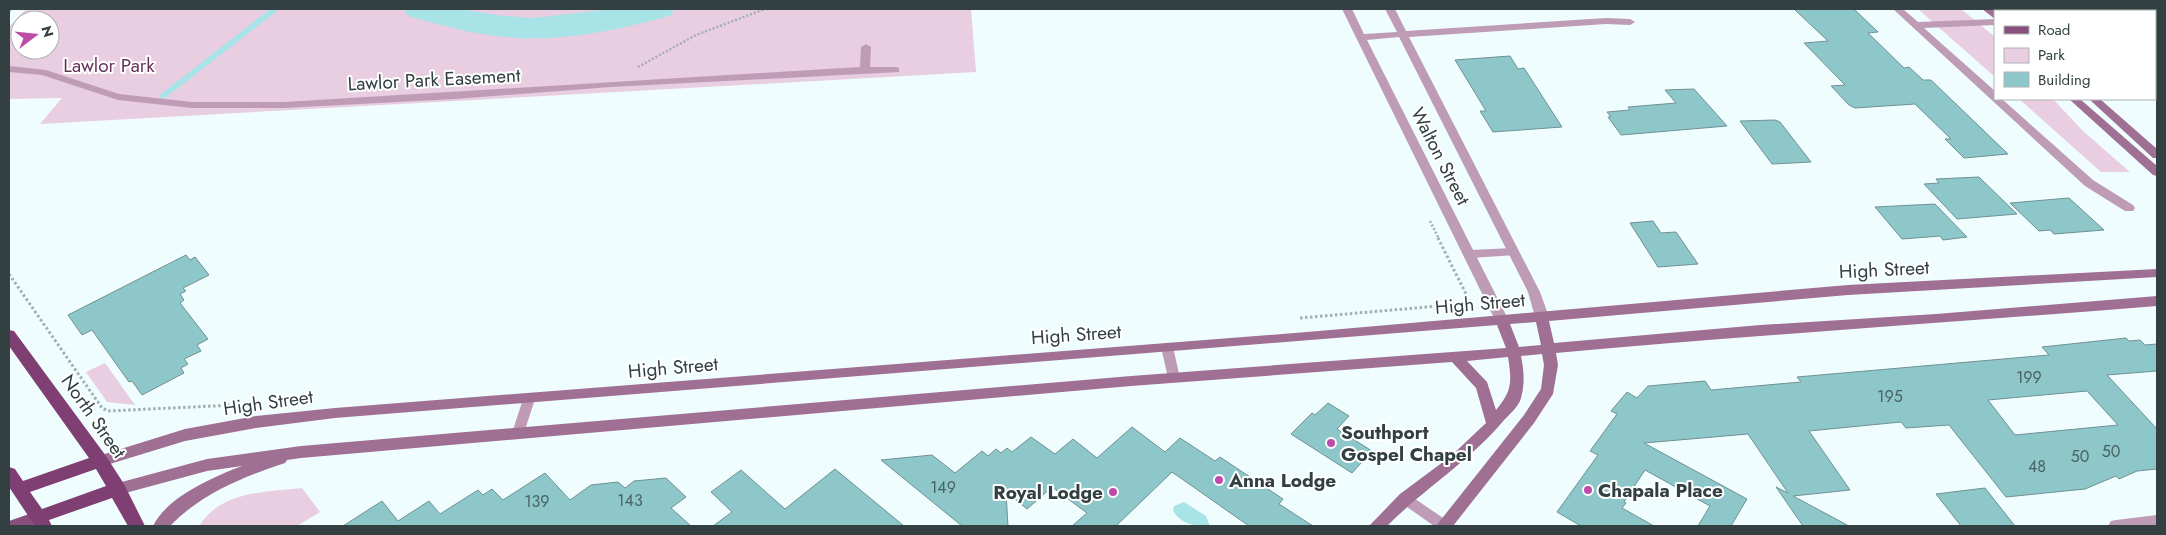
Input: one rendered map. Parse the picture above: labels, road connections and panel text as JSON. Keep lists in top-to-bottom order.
{
  "streets": {
    "highway": ["High Street", "North Street"],
    "street": ["Walton Street"],
    "lane": ["Lawlor Park Easement"]
  },
  "crossings": [
    ["Walton Street", "High Street"],
    ["High Street", "North Street"]
  ],
  "parks": ["Lawlor Park"],
  "places": [
    "Southport Gospel Chapel",
    "Anna Lodge",
    "Chapala Place",
    "Royal Lodge"
  ],
  "house_numbers": [
    "199",
    "195",
    "50",
    "50",
    "48",
    "149",
    "143",
    "139"
  ],
  "legend": ["Road", "Park", "Building"],
  "north": "right"
}
